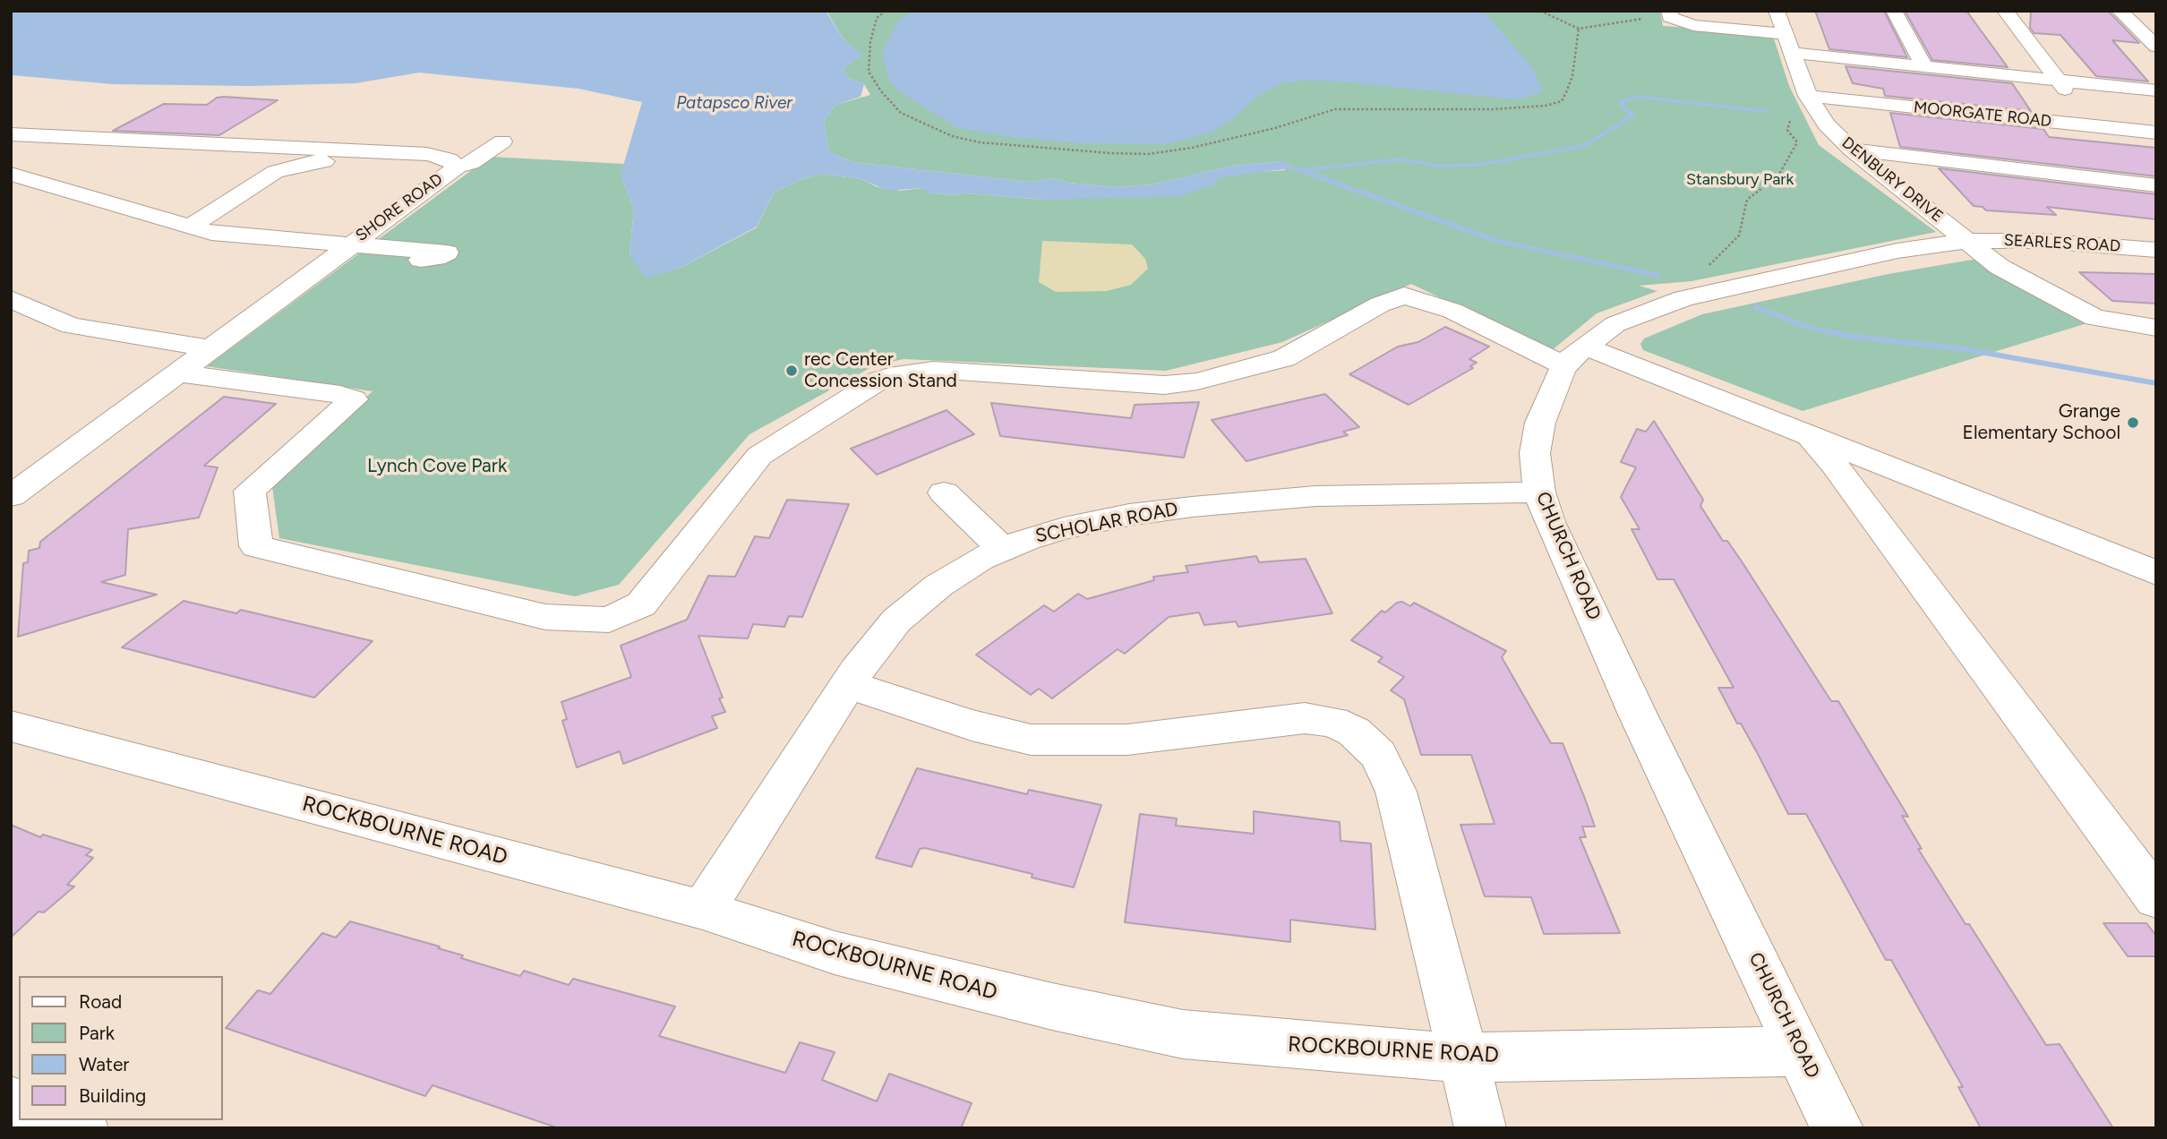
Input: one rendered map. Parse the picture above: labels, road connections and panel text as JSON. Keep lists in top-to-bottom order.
{
  "streets": {
    "street": [
      "MOORGATE ROAD",
      "DENBURY DRIVE",
      "SHORE ROAD",
      "SEARLES ROAD",
      "SCHOLAR ROAD",
      "CHURCH ROAD",
      "ROCKBOURNE ROAD"
    ]
  },
  "crossings": [
    ["MOORGATE ROAD", "DENBURY DRIVE"],
    ["DENBURY DRIVE", "SEARLES ROAD"],
    ["SCHOLAR ROAD", "CHURCH ROAD"],
    ["SCHOLAR ROAD", "ROCKBOURNE ROAD"],
    ["CHURCH ROAD", "ROCKBOURNE ROAD"]
  ],
  "water": ["Patapsco River"],
  "parks": ["Stansbury Park", "Lynch Cove Park"],
  "places": ["rec Center Concession Stand", "Grange Elementary School"],
  "legend": [
    "Road",
    "Park",
    "Water",
    "Building"
  ]
}
